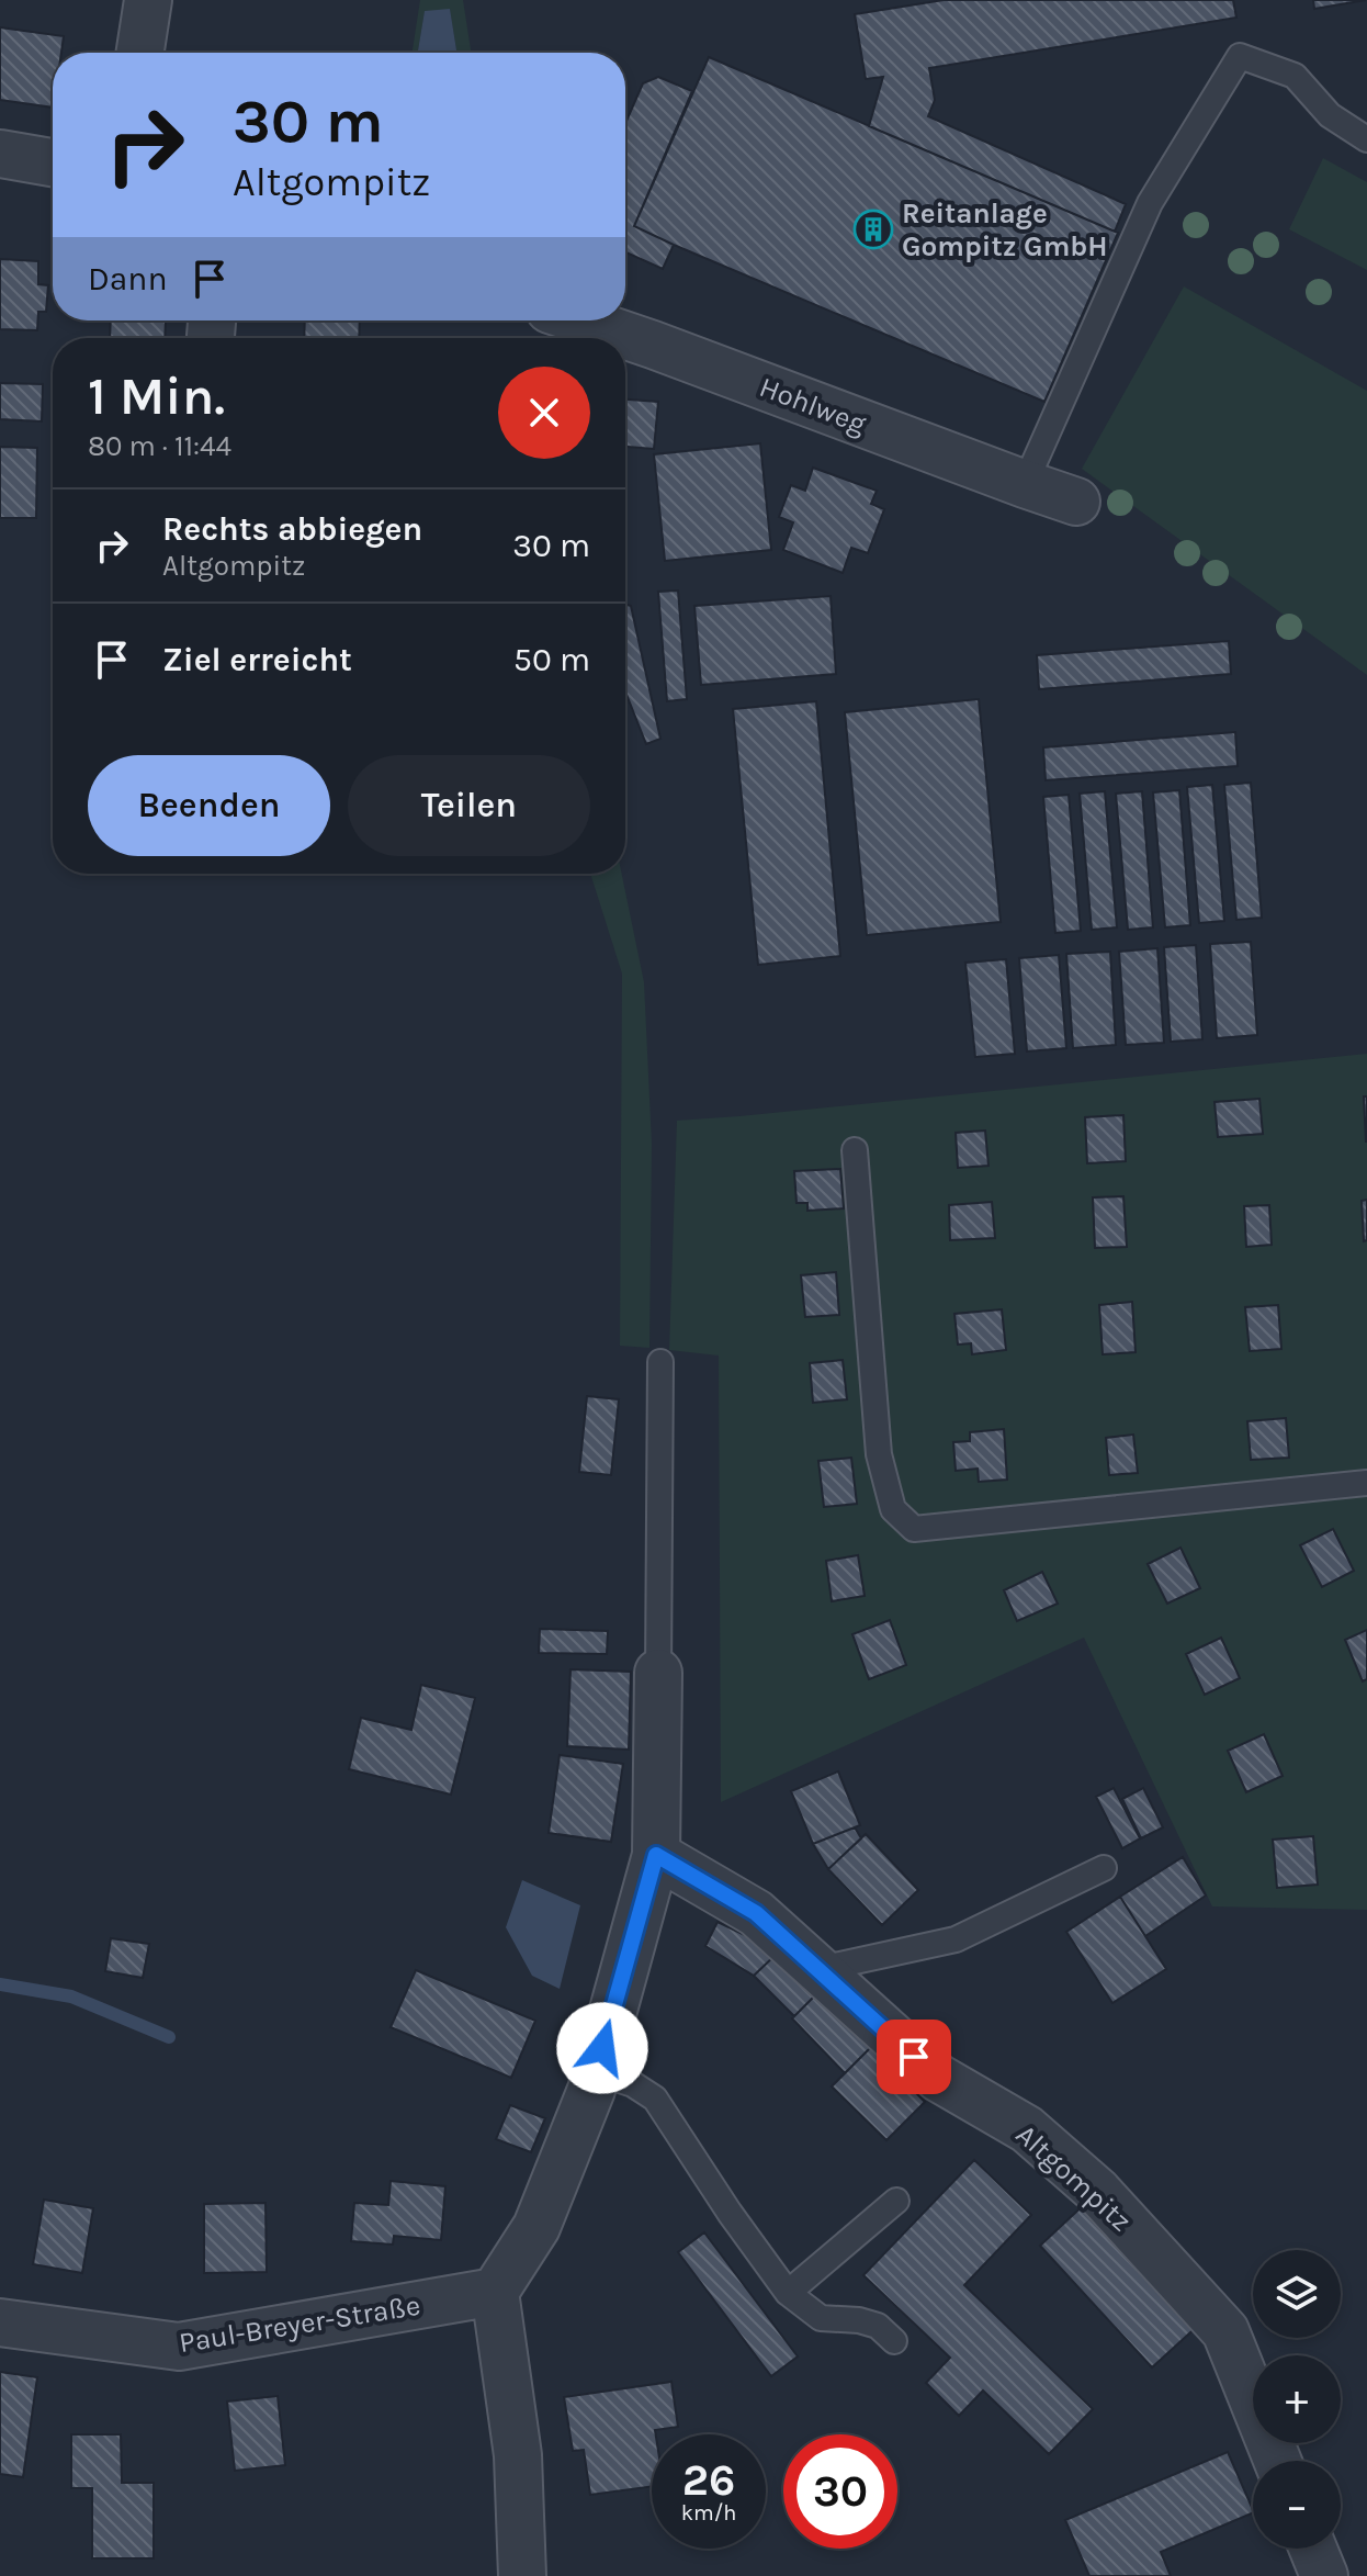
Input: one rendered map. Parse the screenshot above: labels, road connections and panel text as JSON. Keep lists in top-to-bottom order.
{
  "streets": {
    "street": ["Hohlweg", "Altgompitz", "Paul-Breyer-Straße"]
  },
  "places": {
    "building": ["Reitanlage Gompitz GmbH"]
  },
  "page": {
    "turn": ["30 m", "Altgompitz"],
    "then": "Dann",
    "heading": ["1 Min.", "80 m · 11:44"],
    "list": [
      {
        "name": "Rechts abbiegen",
        "note": "Altgompitz",
        "value": "30 m"
      },
      {
        "name": "Ziel erreicht",
        "value": "50 m"
      }
    ],
    "buttons": ["Beenden", "Teilen"],
    "map_buttons": ["+", "−"],
    "speed": "26 km/h",
    "limit": "30"
  }
}
